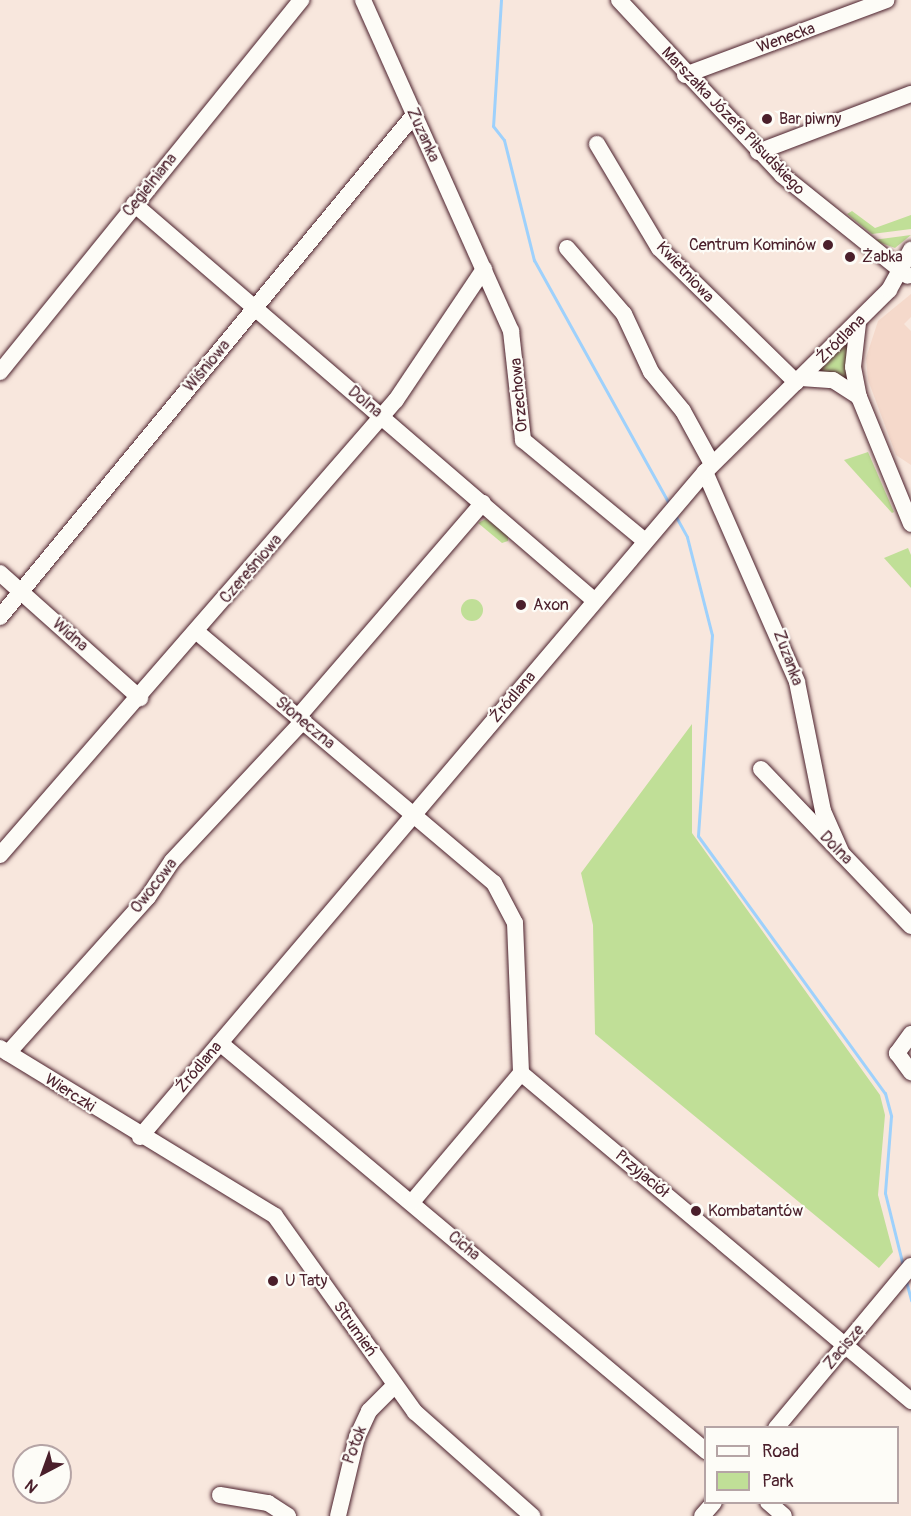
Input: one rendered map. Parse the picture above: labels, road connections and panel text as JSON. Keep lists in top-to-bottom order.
{
  "streets": {
    "street": [
      "Wenecka",
      "Marszałka Józefa Piłsudskiego",
      "Zuzanka",
      "Cegielniana",
      "Kwietniowa",
      "Źródlana",
      "Wiśniowa",
      "Orzechowa",
      "Dolna",
      "Czereśniowa",
      "Widna",
      "Słoneczna",
      "Owocowa",
      "Wierczki",
      "Przyjaciół",
      "Cicha",
      "Strumień",
      "Zacisze",
      "Potok"
    ]
  },
  "crossings": [
    ["Wenecka", "Marszałka Józefa Piłsudskiego"],
    ["Marszałka Józefa Piłsudskiego", "Źródlana"],
    ["Zuzanka", "Źródlana"],
    ["Zuzanka", "Wiśniowa"],
    ["Zuzanka", "Orzechowa"],
    ["Zuzanka", "Dolna"],
    ["Zuzanka", "Czereśniowa"],
    ["Cegielniana", "Dolna"],
    ["Kwietniowa", "Źródlana"],
    ["Źródlana", "Orzechowa"],
    ["Źródlana", "Dolna"],
    ["Źródlana", "Słoneczna"],
    ["Źródlana", "Wierczki"],
    ["Źródlana", "Cicha"],
    ["Źródlana", "Strumień"],
    ["Wiśniowa", "Dolna"],
    ["Wiśniowa", "Widna"],
    ["Orzechowa", "Czereśniowa"],
    ["Dolna", "Czereśniowa"],
    ["Dolna", "Owocowa"],
    ["Czereśniowa", "Widna"],
    ["Czereśniowa", "Słoneczna"],
    ["Słoneczna", "Owocowa"],
    ["Owocowa", "Wierczki"],
    ["Wierczki", "Strumień"],
    ["Przyjaciół", "Zacisze"],
    ["Strumień", "Potok"]
  ],
  "places": [
    "Bar piwny",
    "Centrum Kominów",
    "Żabka",
    "Axon",
    "Kombatantów",
    "U Taty"
  ],
  "legend": ["Road", "Park"],
  "north": "bottom left"
}
